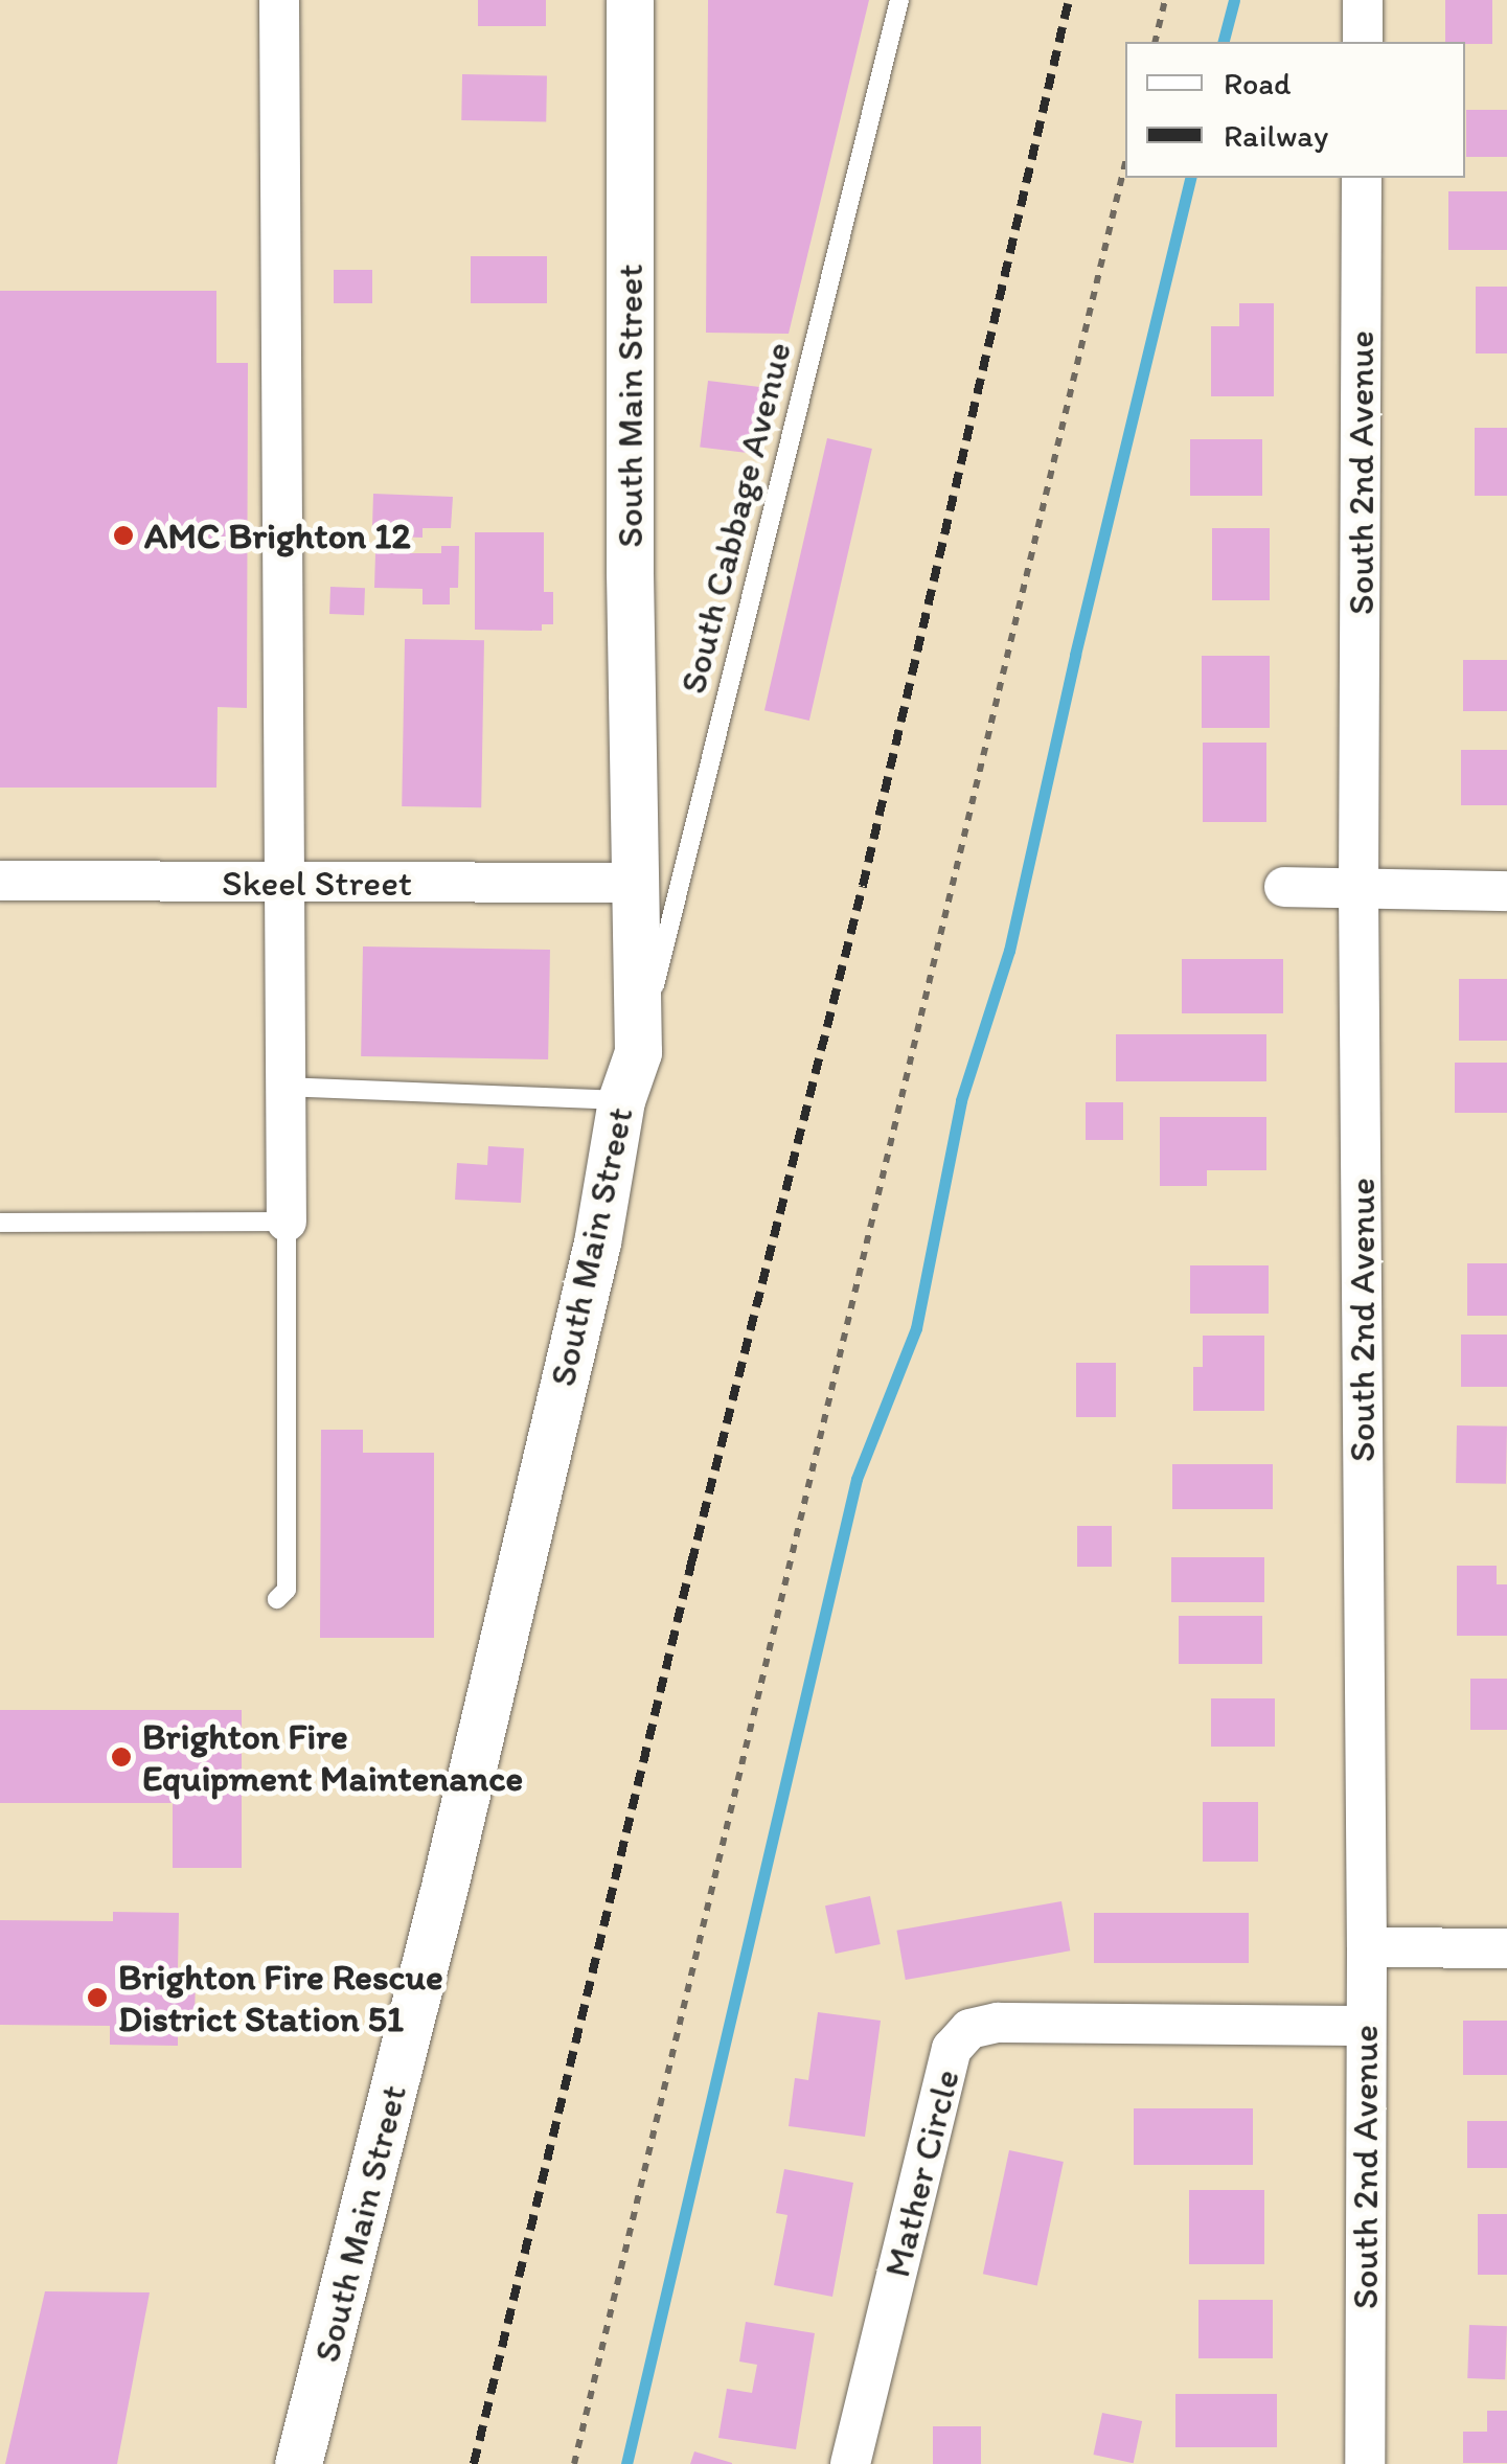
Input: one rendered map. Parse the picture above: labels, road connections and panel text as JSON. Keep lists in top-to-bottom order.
{
  "streets": {
    "street": [
      "South Main Street",
      "South 2nd Avenue",
      "Skeel Street",
      "Mather Circle"
    ],
    "lane": ["South Cabbage Avenue"]
  },
  "crossings": [
    ["South Main Street", "South Cabbage Avenue"],
    ["South Main Street", "Skeel Street"],
    ["South 2nd Avenue", "Mather Circle"]
  ],
  "places": ["AMC Brighton 12", "Brighton Fire Equipment Maintenance", "Brighton Fire Rescue District Station 51"],
  "legend": ["Road", "Railway"]
}
